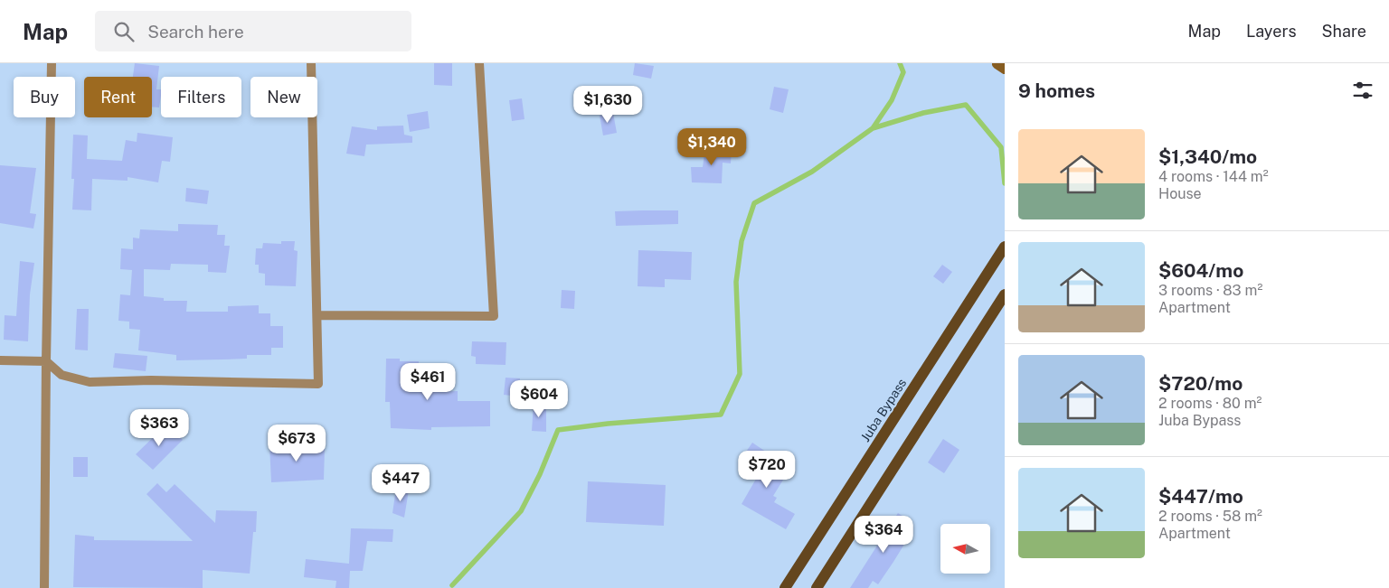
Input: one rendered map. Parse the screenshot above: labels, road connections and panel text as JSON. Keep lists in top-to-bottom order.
{
  "streets": {
    "main road": ["Juba Bypass"]
  },
  "north": "left",
  "page": {
    "header": "Map",
    "search": "Search here",
    "nav": ["Map", "Layers", "Share"],
    "heading": "9 homes",
    "chip": [
      "Buy",
      "Rent",
      "Filters",
      "New"
    ],
    "price": [
      "$1,630",
      "$1,340",
      "$461",
      "$604",
      "$363",
      "$673",
      "$720",
      "$447",
      "$364"
    ],
    "list": [
      {
        "name": "$1,340/mo",
        "note": "4 rooms · 144 m² · House"
      },
      {
        "name": "$604/mo",
        "note": "3 rooms · 83 m² · Apartment"
      },
      {
        "name": "$720/mo",
        "note": "2 rooms · 80 m² · Juba Bypass"
      },
      {
        "name": "$447/mo",
        "note": "2 rooms · 58 m² · Apartment"
      }
    ]
  }
}
